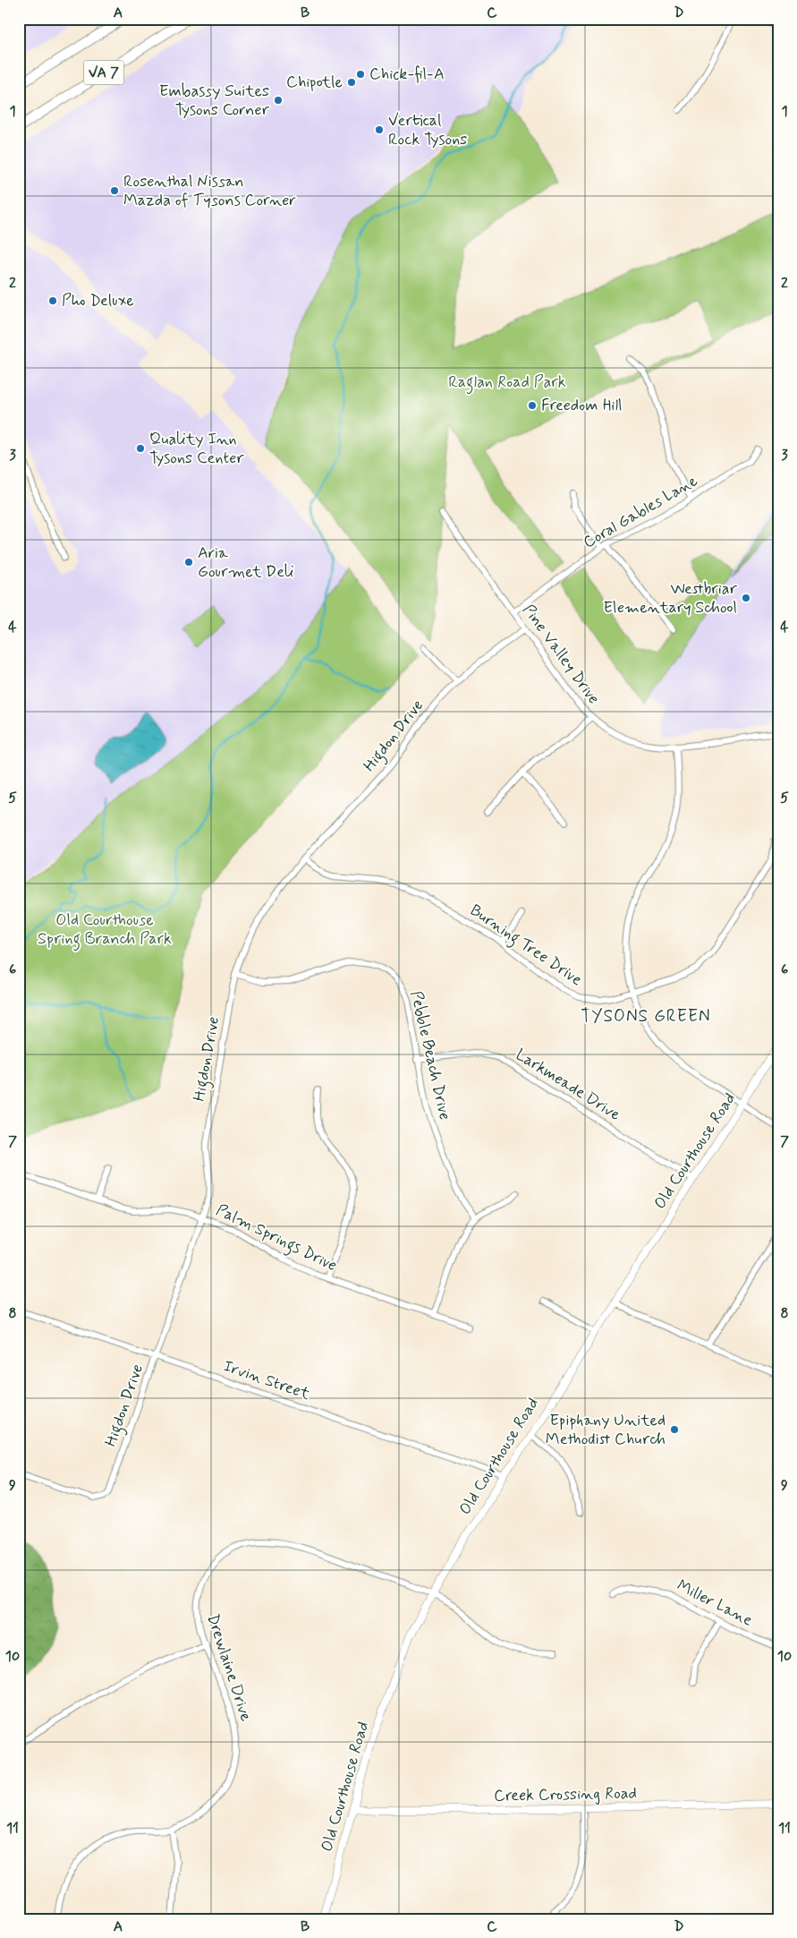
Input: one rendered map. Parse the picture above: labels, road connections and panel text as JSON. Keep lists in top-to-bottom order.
{
  "streets": {
    "highway": ["VA 7"],
    "street": [
      "Coral Gables Lane",
      "Pine Valley Drive",
      "Higdon Drive",
      "Burning Tree Drive",
      "Pebble Beach Drive",
      "Larkmeade Drive",
      "Old Courthouse Road",
      "Palm Springs Drive",
      "Irvin Street",
      "Miller Lane",
      "Drewlaine Drive",
      "Creek Crossing Road"
    ]
  },
  "crossings": [
    ["Coral Gables Lane", "Pine Valley Drive"],
    ["Pine Valley Drive", "Higdon Drive"],
    ["Higdon Drive", "Burning Tree Drive"],
    ["Higdon Drive", "Pebble Beach Drive"],
    ["Higdon Drive", "Palm Springs Drive"],
    ["Higdon Drive", "Irvin Street"],
    ["Pebble Beach Drive", "Larkmeade Drive"],
    ["Larkmeade Drive", "Old Courthouse Road"],
    ["Old Courthouse Road", "Irvin Street"],
    ["Old Courthouse Road", "Drewlaine Drive"],
    ["Old Courthouse Road", "Creek Crossing Road"]
  ],
  "districts": ["TYSONS GREEN"],
  "parks": ["Raglan Road Park", "Old Courthouse Spring Branch Park"],
  "places": [
    "Chick-fil-A",
    "Chipotle",
    "Embassy Suites Tysons Corner",
    "Vertical Rock Tysons",
    "Rosenthal Nissan Mazda of Tysons Corner",
    "Pho Deluxe",
    "Freedom Hill",
    "Quality Inn Tysons Center",
    "Aria Gourmet Deli",
    "Westbriar Elementary School",
    "Epiphany United Methodist Church"
  ],
  "grid": {
    "columns": [
      "A",
      "B",
      "C",
      "D"
    ],
    "rows": [
      "1",
      "2",
      "3",
      "4",
      "5",
      "6",
      "7",
      "8",
      "9",
      "10",
      "11"
    ]
  }
}
